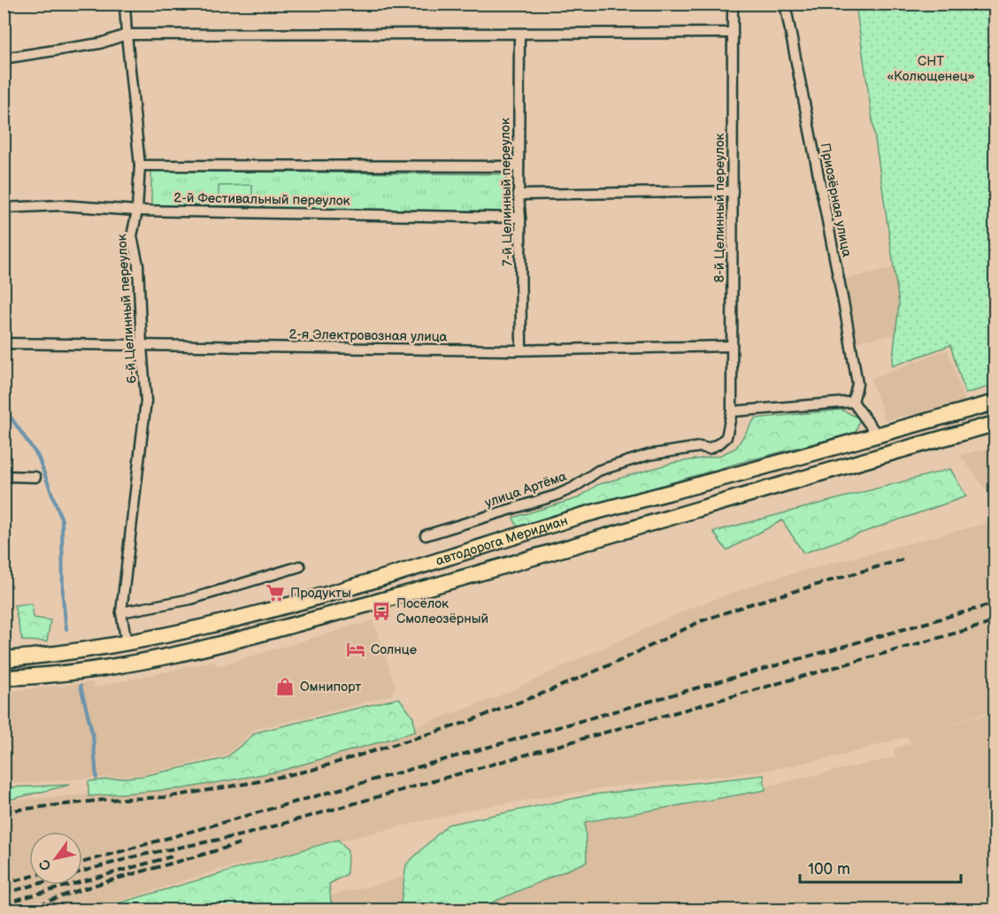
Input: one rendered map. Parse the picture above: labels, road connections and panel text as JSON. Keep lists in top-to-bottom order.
{
  "streets": {
    "main road": ["автодорога Меридиан"],
    "street": [
      "7-й Целинный переулок",
      "2-й Фестивальный переулок",
      "Приозёрная улица",
      "8-й Целинный переулок",
      "6-й Целинный переулок",
      "2-я Электровозная улица",
      "улица Артёма"
    ]
  },
  "crossings": [
    ["7-й Целинный переулок", "2-й Фестивальный переулок"],
    ["7-й Целинный переулок", "2-я Электровозная улица"],
    ["2-й Фестивальный переулок", "6-й Целинный переулок"],
    ["8-й Целинный переулок", "2-я Электровозная улица"],
    ["8-й Целинный переулок", "улица Артёма"],
    ["6-й Целинный переулок", "2-я Электровозная улица"],
    ["6-й Целинный переулок", "автодорога Меридиан"]
  ],
  "parks": ["СНТ «Колющенец»"],
  "places": {
    "supermarket": ["Продукты"],
    "bus stop": ["Посёлок Смолеозёрный"],
    "hotel": ["Солнце"],
    "shop": ["Омнипорт"]
  },
  "scale_bar": "100 m",
  "north": "bottom left"
}
